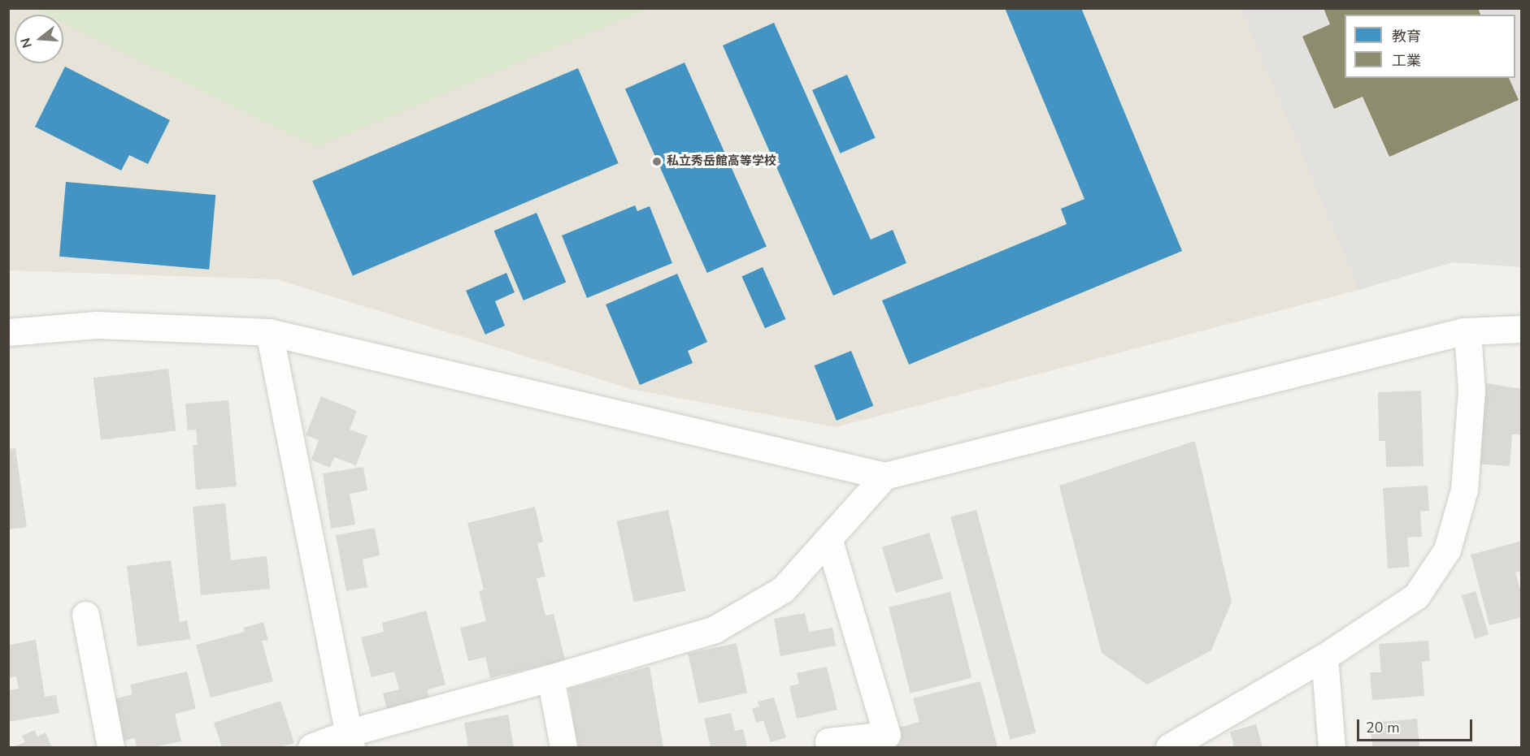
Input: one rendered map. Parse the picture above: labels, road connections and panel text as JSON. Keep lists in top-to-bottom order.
{
  "places": ["私立秀岳館高等学校"],
  "legend": ["教育", "工業"],
  "scale_bar": "20 m",
  "north": "left"
}
